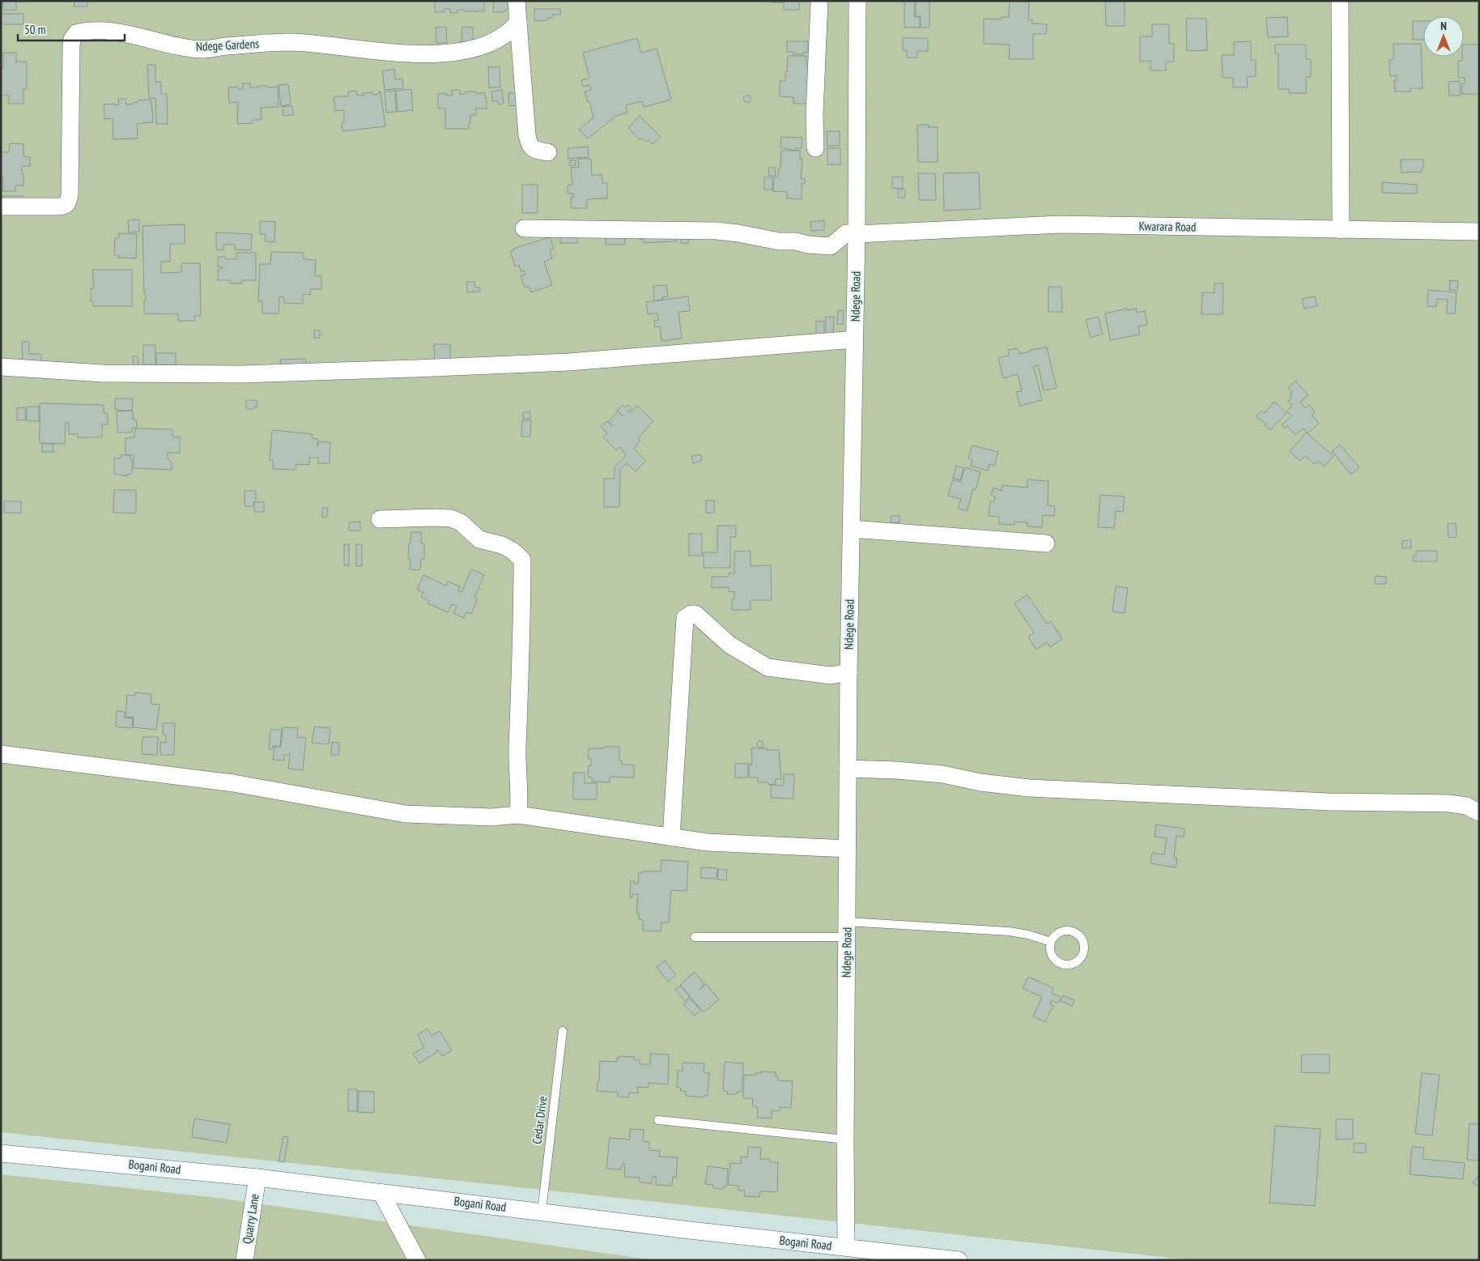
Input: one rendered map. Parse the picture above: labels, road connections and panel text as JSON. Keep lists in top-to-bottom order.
{
  "streets": {
    "street": [
      "Ndege Gardens",
      "Kwarara Road",
      "Ndege Road",
      "Bogani Road",
      "Quarry Lane"
    ],
    "lane": ["Cedar Drive"]
  },
  "crossings": [
    ["Kwarara Road", "Ndege Road"],
    ["Ndege Road", "Bogani Road"],
    ["Cedar Drive", "Bogani Road"],
    ["Bogani Road", "Quarry Lane"]
  ],
  "scale_bar": "50 m",
  "north": "top"
}
